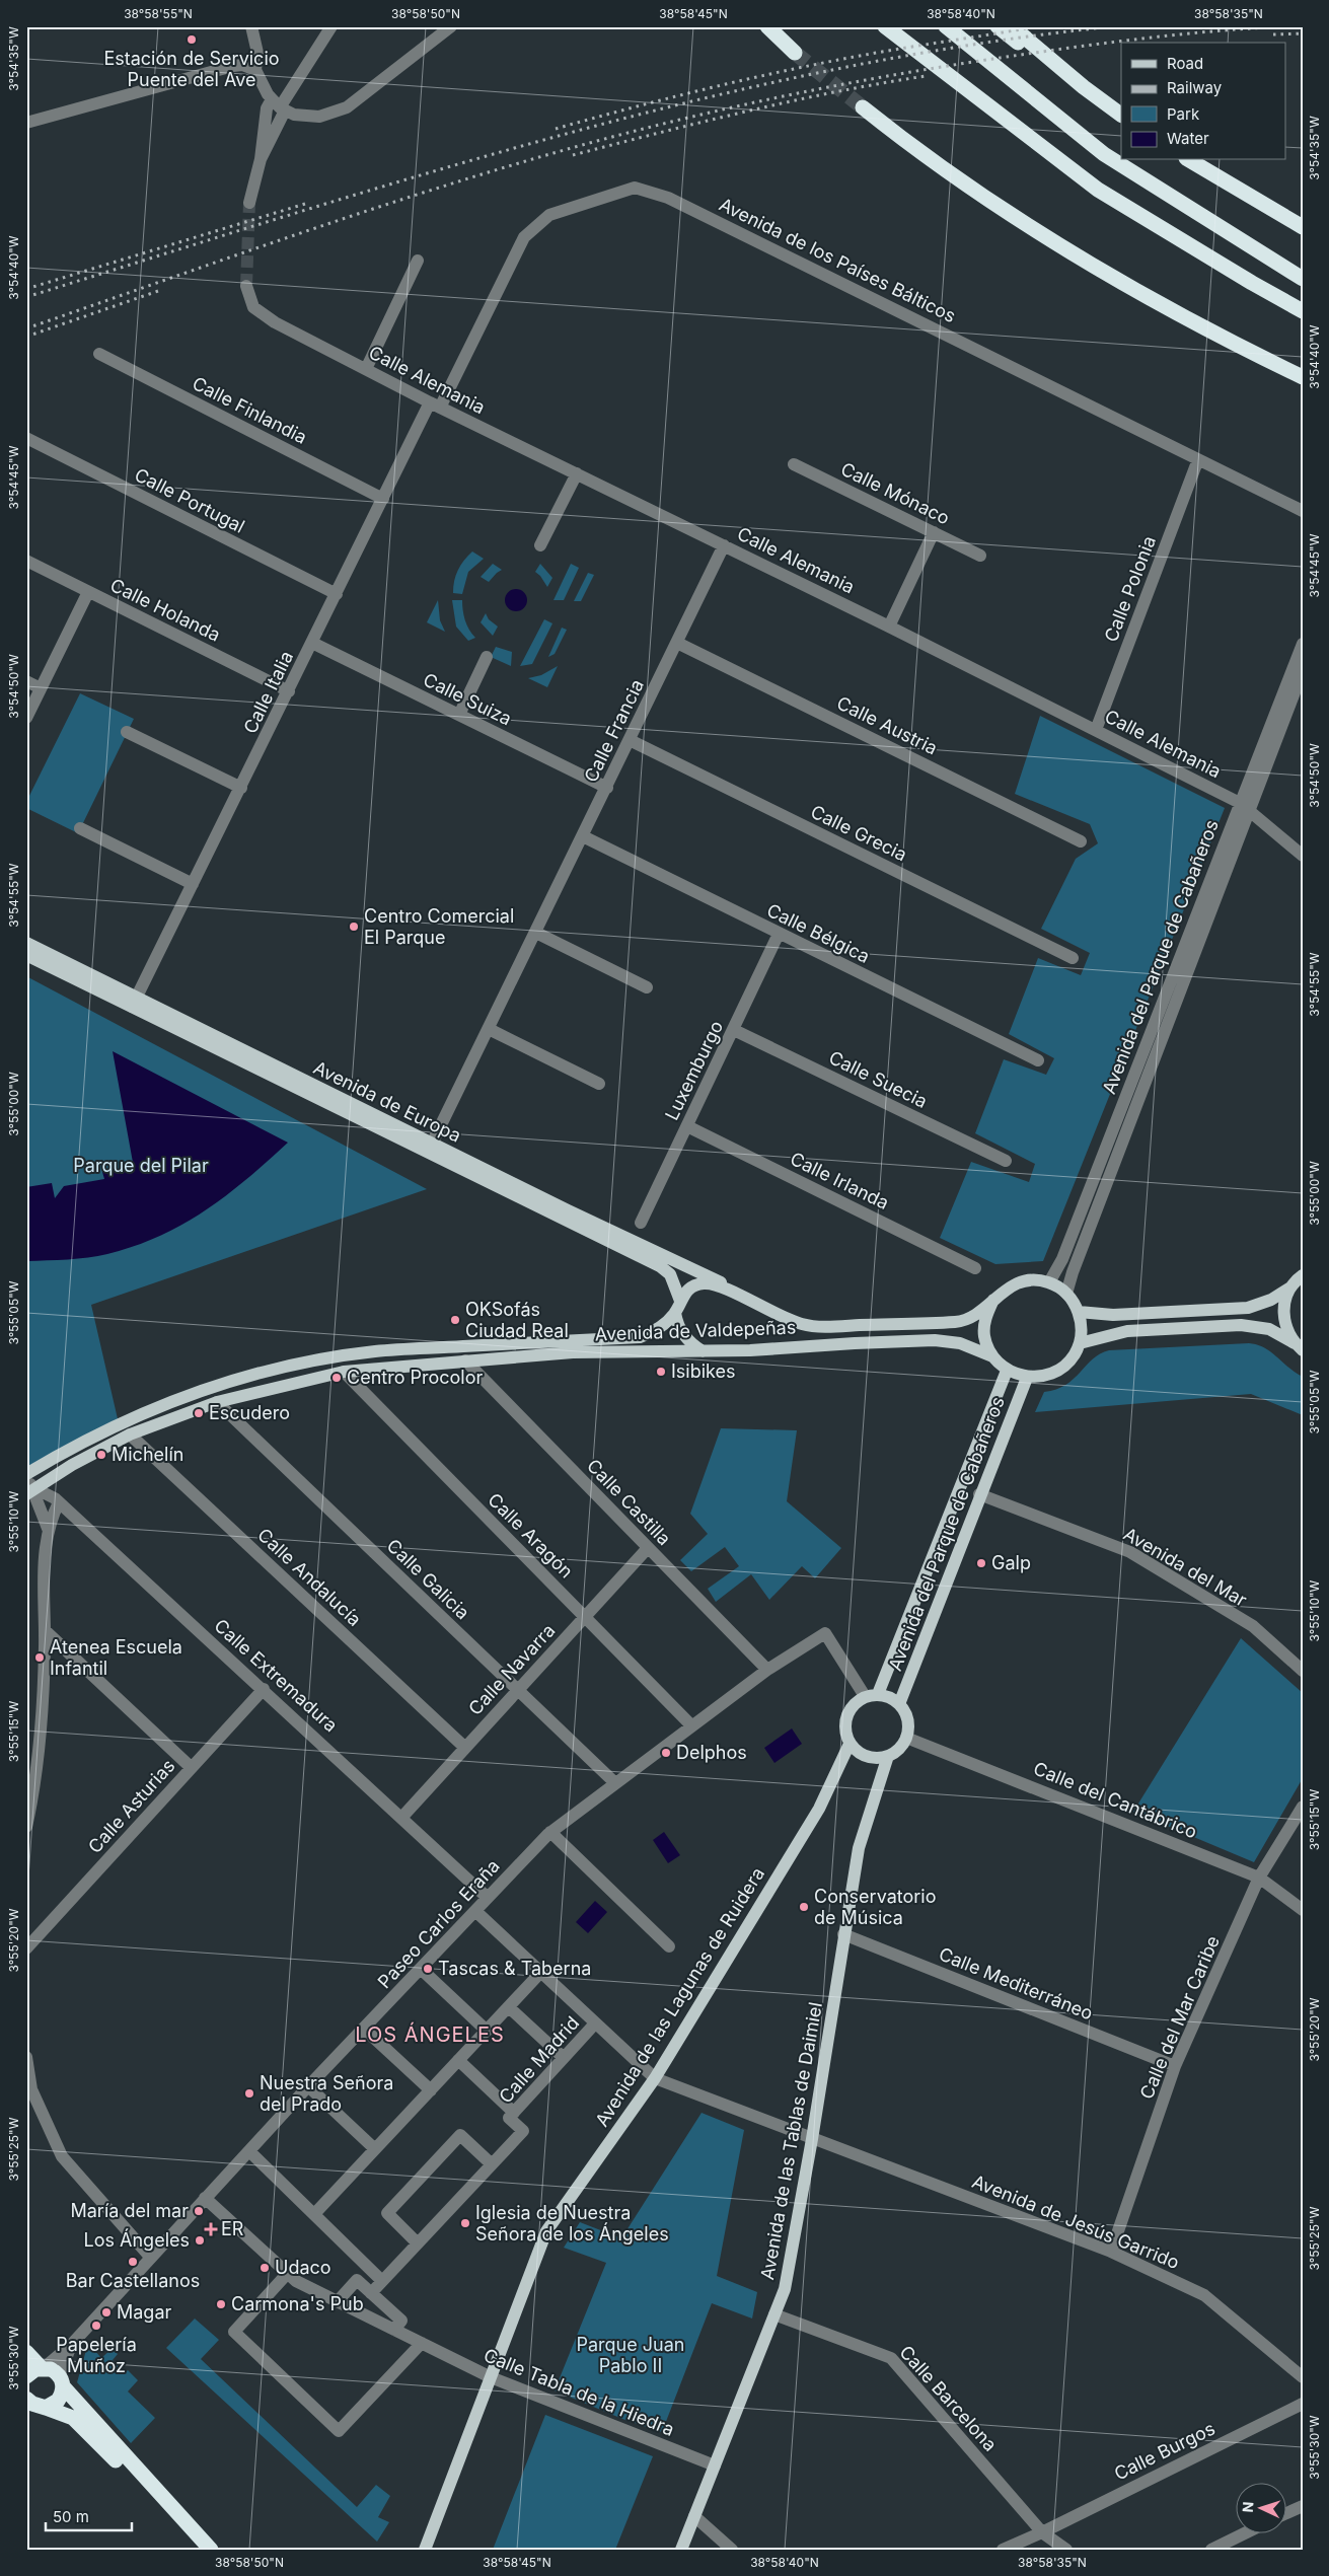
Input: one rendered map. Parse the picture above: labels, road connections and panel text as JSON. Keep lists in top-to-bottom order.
{
  "streets": {
    "main road": [
      "Avenida del Parque de Cabañeros",
      "Avenida de Europa",
      "Avenida de Valdepeñas",
      "Avenida de las Lagunas de Ruidera",
      "Avenida de las Tablas de Daimiel"
    ],
    "street": [
      "Avenida de los Países Bálticos",
      "Calle Alemania",
      "Calle Finlandia",
      "Calle Mónaco",
      "Calle Portugal",
      "Calle Polonia",
      "Calle Holanda",
      "Calle Italia",
      "Calle Suiza",
      "Calle Austria",
      "Calle Francia",
      "Calle Grecia",
      "Calle Bélgica",
      "Luxemburgo",
      "Calle Suecia",
      "Calle Irlanda",
      "Calle Castilla",
      "Calle Aragón",
      "Avenida del Mar",
      "Calle Andalucía",
      "Calle Galicia",
      "Calle Navarra",
      "Calle Extremadura",
      "Calle del Cantábrico",
      "Calle Asturias",
      "Paseo Carlos Eraña",
      "Calle Mediterráneo",
      "Calle del Mar Caribe",
      "Calle Madrid",
      "Avenida de Jesús Garrido",
      "Calle Tabla de la Hiedra",
      "Calle Barcelona",
      "Calle Burgos"
    ]
  },
  "crossings": [
    ["Avenida de los Países Bálticos", "Calle Alemania"],
    ["Avenida de los Países Bálticos", "Calle Polonia"],
    ["Avenida de los Países Bálticos", "Calle Italia"],
    ["Calle Alemania", "Calle Polonia"],
    ["Calle Alemania", "Calle Italia"],
    ["Calle Alemania", "Calle Francia"],
    ["Calle Alemania", "Avenida del Parque de Cabañeros"],
    ["Calle Finlandia", "Calle Italia"],
    ["Calle Portugal", "Calle Italia"],
    ["Calle Holanda", "Calle Italia"],
    ["Calle Italia", "Calle Suiza"],
    ["Calle Italia", "Avenida de Europa"],
    ["Calle Suiza", "Calle Francia"],
    ["Calle Austria", "Calle Francia"],
    ["Calle Francia", "Calle Grecia"],
    ["Calle Francia", "Calle Bélgica"],
    ["Calle Francia", "Avenida de Europa"],
    ["Calle Bélgica", "Luxemburgo"],
    ["Avenida del Parque de Cabañeros", "Avenida de Valdepeñas"],
    ["Avenida del Parque de Cabañeros", "Avenida del Mar"],
    ["Avenida del Parque de Cabañeros", "Calle del Cantábrico"],
    ["Avenida del Parque de Cabañeros", "Paseo Carlos Eraña"],
    ["Avenida del Parque de Cabañeros", "Avenida de las Lagunas de Ruidera"],
    ["Avenida del Parque de Cabañeros", "Avenida de las Tablas de Daimiel"],
    ["Luxemburgo", "Calle Suecia"],
    ["Luxemburgo", "Calle Irlanda"],
    ["Avenida de Europa", "Avenida de Valdepeñas"],
    ["Avenida de Valdepeñas", "Calle Castilla"],
    ["Avenida de Valdepeñas", "Calle Aragón"],
    ["Avenida de Valdepeñas", "Calle Andalucía"],
    ["Avenida de Valdepeñas", "Calle Galicia"],
    ["Avenida de Valdepeñas", "Calle Extremadura"],
    ["Calle Castilla", "Calle Navarra"],
    ["Calle Castilla", "Paseo Carlos Eraña"],
    ["Calle Aragón", "Calle Navarra"],
    ["Calle Aragón", "Paseo Carlos Eraña"],
    ["Calle Andalucía", "Calle Navarra"],
    ["Calle Galicia", "Calle Navarra"],
    ["Calle Galicia", "Paseo Carlos Eraña"],
    ["Calle Navarra", "Calle Extremadura"],
    ["Calle Extremadura", "Calle Asturias"],
    ["Calle Extremadura", "Paseo Carlos Eraña"],
    ["Calle del Cantábrico", "Paseo Carlos Eraña"],
    ["Calle del Cantábrico", "Avenida de las Lagunas de Ruidera"],
    ["Calle del Cantábrico", "Calle del Mar Caribe"],
    ["Calle del Cantábrico", "Avenida de las Tablas de Daimiel"],
    ["Paseo Carlos Eraña", "Avenida de las Lagunas de Ruidera"],
    ["Paseo Carlos Eraña", "Avenida de las Tablas de Daimiel"],
    ["Paseo Carlos Eraña", "Calle Tabla de la Hiedra"],
    ["Calle Mediterráneo", "Calle del Mar Caribe"],
    ["Calle Mediterráneo", "Avenida de las Tablas de Daimiel"],
    ["Avenida de las Lagunas de Ruidera", "Avenida de las Tablas de Daimiel"],
    ["Avenida de las Lagunas de Ruidera", "Avenida de Jesús Garrido"],
    ["Avenida de las Lagunas de Ruidera", "Calle Tabla de la Hiedra"],
    ["Calle del Mar Caribe", "Avenida de Jesús Garrido"],
    ["Avenida de las Tablas de Daimiel", "Avenida de Jesús Garrido"],
    ["Avenida de las Tablas de Daimiel", "Calle Tabla de la Hiedra"],
    ["Avenida de las Tablas de Daimiel", "Calle Barcelona"],
    ["Calle Barcelona", "Calle Burgos"]
  ],
  "districts": ["LOS ÁNGELES"],
  "parks": ["Parque del Pilar", "Parque Juan Pablo II"],
  "places": {
    "other": [
      "Estación de Servicio Puente del Ave",
      "Centro Comercial El Parque",
      "OKSofás Ciudad Real",
      "Isibikes",
      "Centro Procolor",
      "Escudero",
      "Michelín",
      "Galp",
      "Atenea Escuela Infantil",
      "Delphos",
      "Conservatorio de Música",
      "Tascas & Taberna",
      "Nuestra Señora del Prado",
      "María del mar",
      "Iglesia de Nuestra Señora de los Ángeles",
      "Los Ángeles",
      "Bar Castellanos",
      "Udaco",
      "Carmona's Pub",
      "Magar",
      "Papelería Muñoz"
    ],
    "health": ["ER"]
  },
  "legend": [
    "Road",
    "Railway",
    "Park",
    "Water"
  ],
  "scale_bar": "50 m",
  "north": "left",
  "coordinates": [
    "38°58'55\"N",
    "38°58'50\"N",
    "38°58'45\"N",
    "38°58'40\"N",
    "38°58'35\"N",
    "3°54'35\"W",
    "3°54'40\"W",
    "3°54'45\"W",
    "3°54'50\"W",
    "3°54'55\"W",
    "3°55'00\"W",
    "3°55'05\"W",
    "3°55'10\"W",
    "3°55'15\"W",
    "3°55'20\"W",
    "3°55'25\"W",
    "3°55'30\"W"
  ]
}
